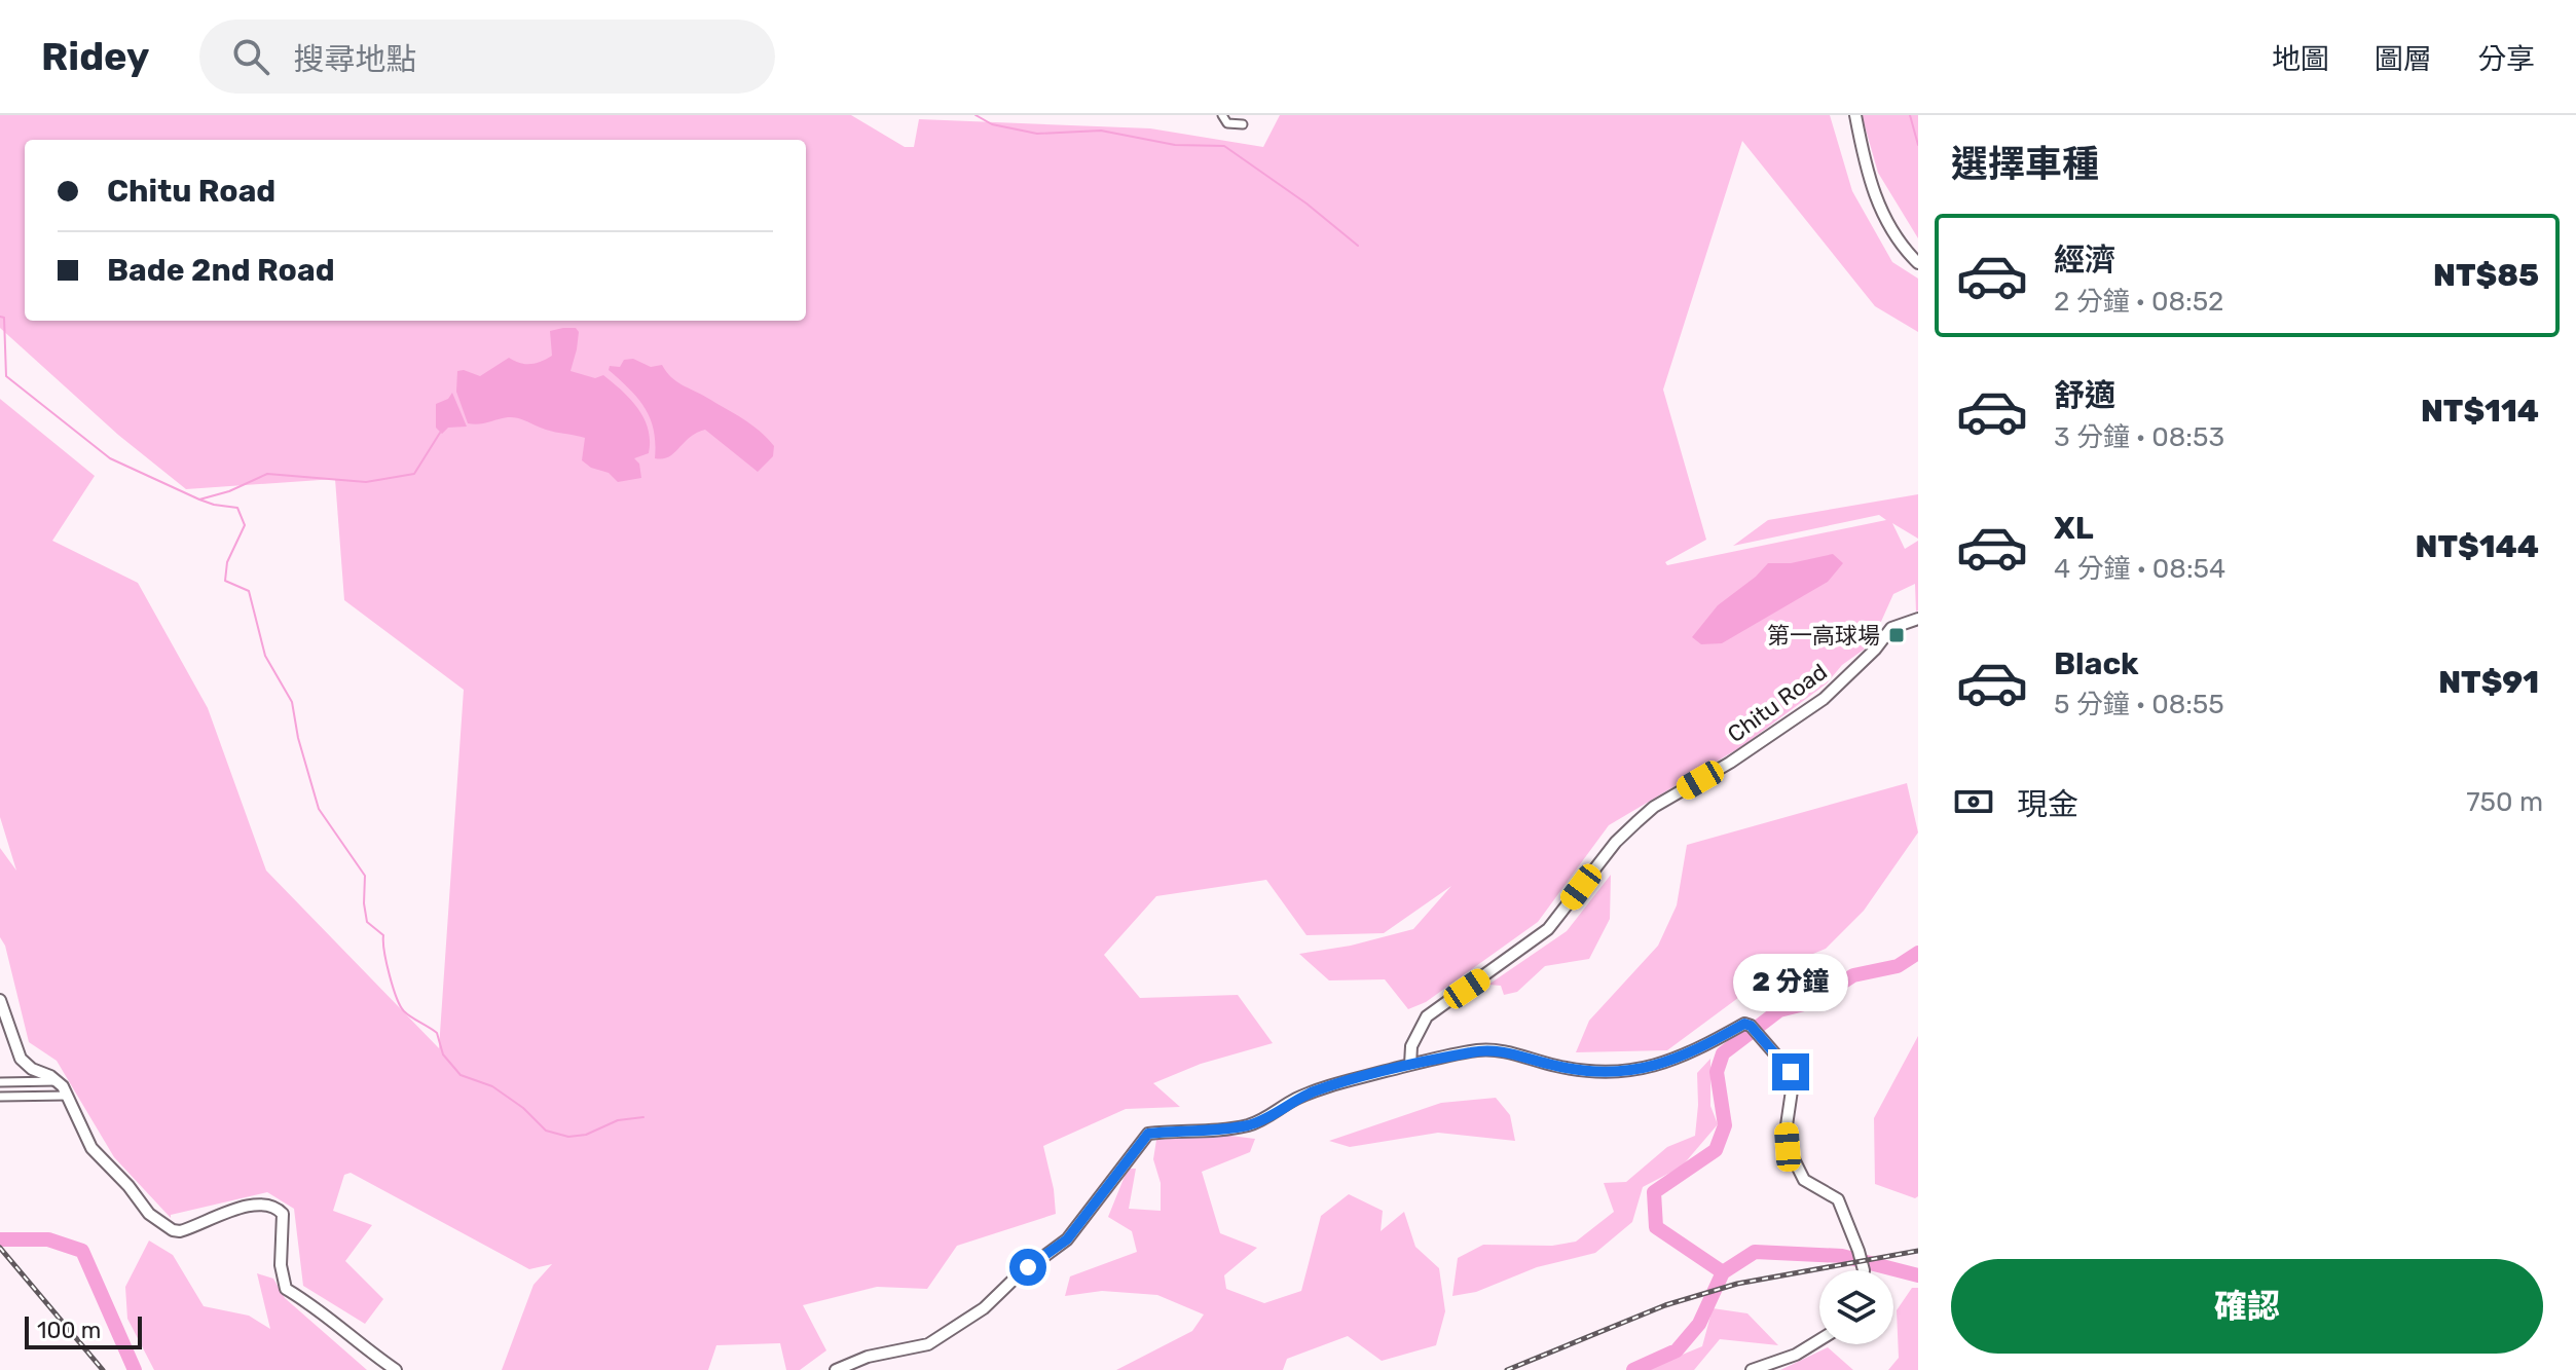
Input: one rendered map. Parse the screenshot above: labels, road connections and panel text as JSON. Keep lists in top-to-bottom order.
{
  "streets": {
    "street": ["Chitu Road"]
  },
  "places": {
    "transit": ["第一高球場"]
  },
  "scale_bar": "100 m",
  "page": {
    "header": "Ridey",
    "search": "搜尋地點",
    "nav": ["地圖", "圖層", "分享"],
    "heading": "選擇車種",
    "banner": ["Chitu Road", "Bade 2nd Road"],
    "list": [
      {
        "name": "經濟",
        "note": "2 分鐘 · 08:52",
        "value": "NT$85"
      },
      {
        "name": "舒適",
        "note": "3 分鐘 · 08:53",
        "value": "NT$114"
      },
      {
        "name": "XL",
        "note": "4 分鐘 · 08:54",
        "value": "NT$144"
      },
      {
        "name": "Black",
        "note": "5 分鐘 · 08:55",
        "value": "NT$91"
      }
    ],
    "pay": ["現金", "750 m"],
    "bubble": "2 分鐘",
    "buttons": "確認",
    "scale": "100 m"
  }
}
